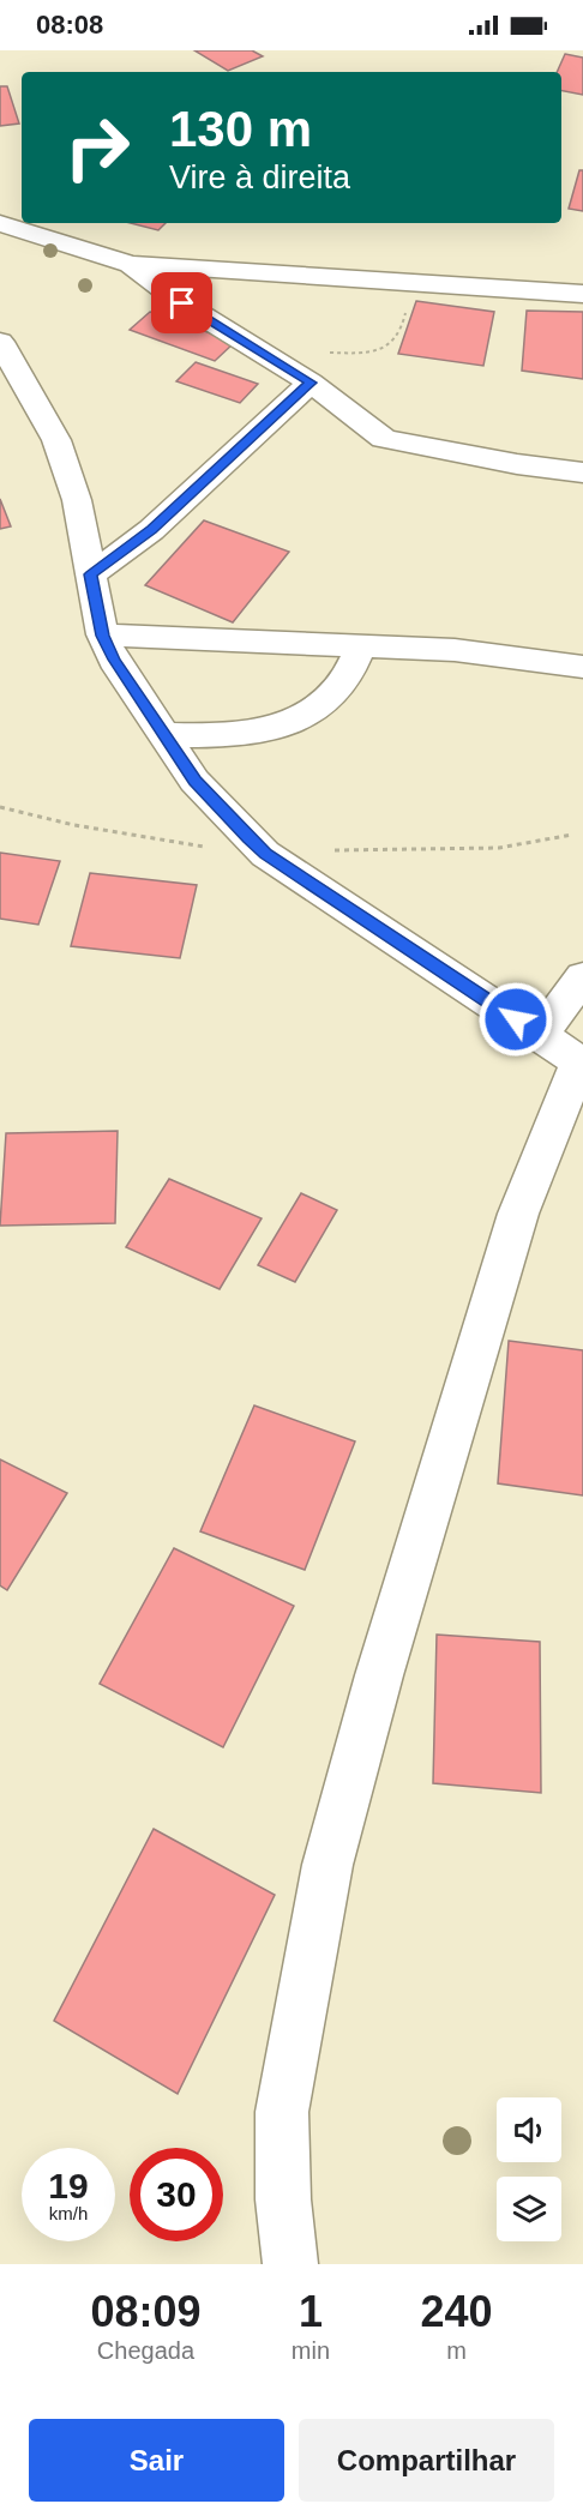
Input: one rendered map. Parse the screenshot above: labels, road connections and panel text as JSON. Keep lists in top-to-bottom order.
{
  "page": {
    "status": "08:08",
    "turn": ["130 m", "Vire à direita"],
    "speed": "19 km/h",
    "limit": "30",
    "eta": [
      "08:09",
      "Chegada",
      "1",
      "min",
      "240",
      "m"
    ],
    "buttons": ["Sair", "Compartilhar"]
  }
}
